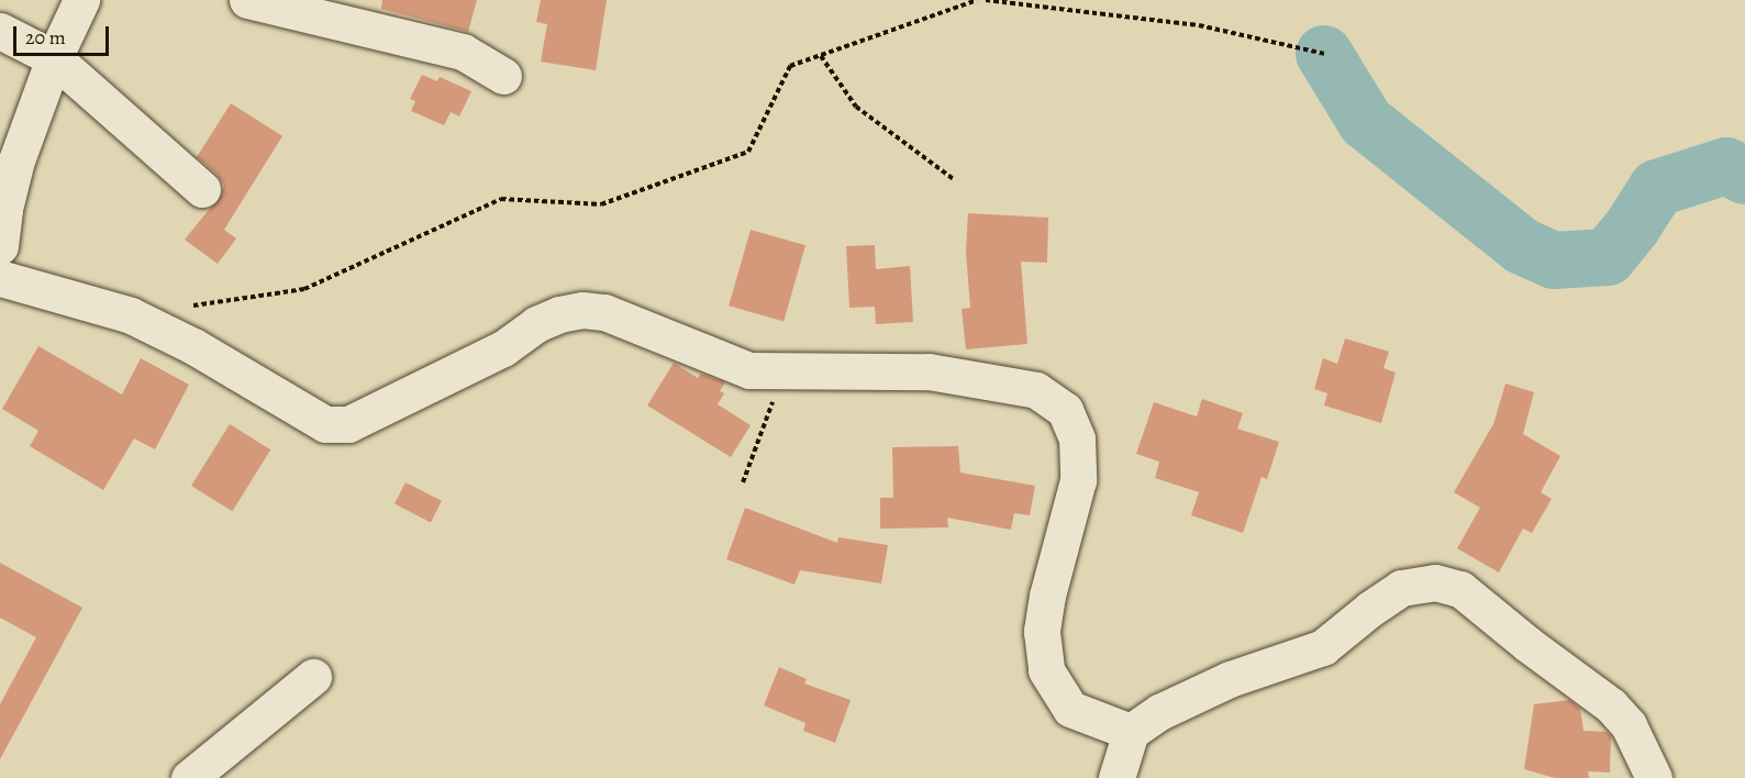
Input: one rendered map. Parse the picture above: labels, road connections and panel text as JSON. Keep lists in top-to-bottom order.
{
  "scale_bar": "20 m"
}
